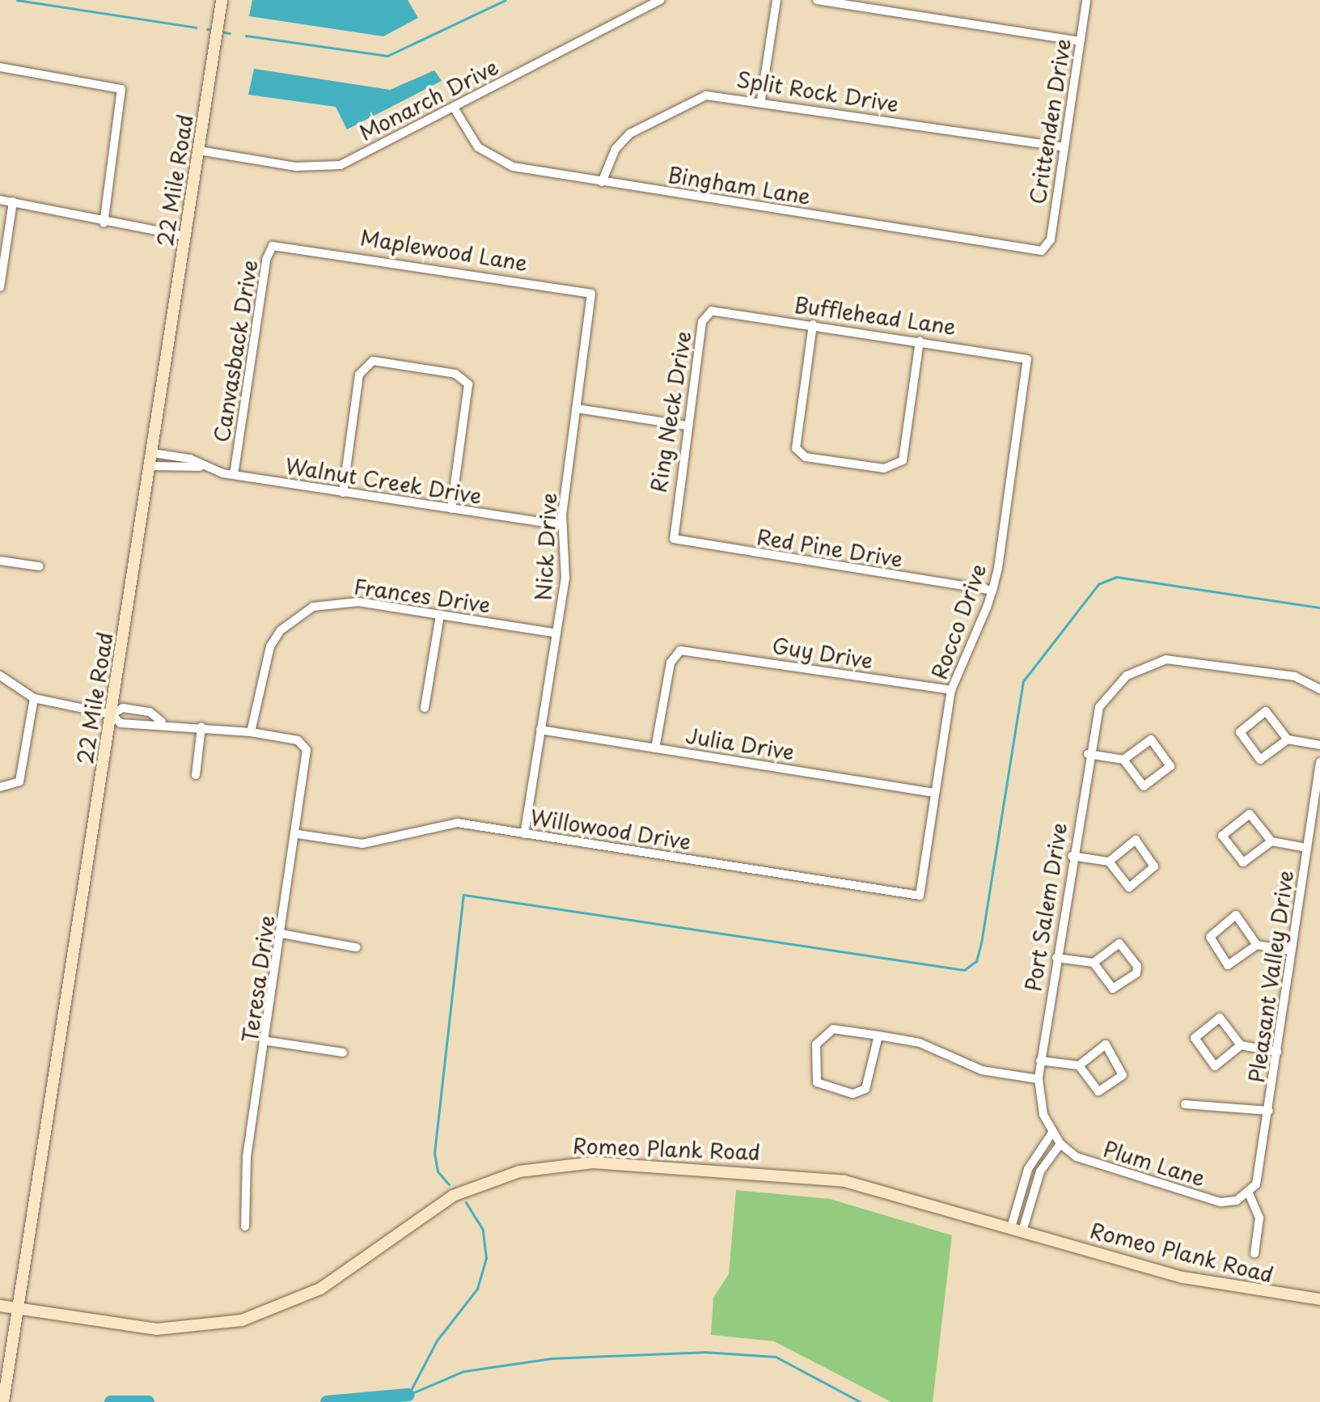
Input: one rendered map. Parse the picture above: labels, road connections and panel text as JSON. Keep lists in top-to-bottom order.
{
  "streets": {
    "street": [
      "Split Rock Drive",
      "Monarch Drive",
      "Crittenden Drive",
      "22 Mile Road",
      "Bingham Lane",
      "Maplewood Lane",
      "Bufflehead Lane",
      "Canvasback Drive",
      "Ring Neck Drive",
      "Walnut Creek Drive",
      "Nick Drive",
      "Red Pine Drive",
      "Frances Drive",
      "Rocco Drive",
      "Guy Drive",
      "Julia Drive",
      "Willowood Drive",
      "Port Salem Drive",
      "Pleasant Valley Drive",
      "Teresa Drive",
      "Romeo Plank Road",
      "Plum Lane"
    ]
  },
  "crossings": [
    ["Split Rock Drive", "Crittenden Drive"],
    ["Split Rock Drive", "Bingham Lane"],
    ["Monarch Drive", "22 Mile Road"],
    ["Monarch Drive", "Bingham Lane"],
    ["Crittenden Drive", "Bingham Lane"],
    ["22 Mile Road", "Walnut Creek Drive"],
    ["22 Mile Road", "Romeo Plank Road"],
    ["Maplewood Lane", "Canvasback Drive"],
    ["Maplewood Lane", "Nick Drive"],
    ["Bufflehead Lane", "Ring Neck Drive"],
    ["Bufflehead Lane", "Rocco Drive"],
    ["Canvasback Drive", "Walnut Creek Drive"],
    ["Ring Neck Drive", "Red Pine Drive"],
    ["Walnut Creek Drive", "Nick Drive"],
    ["Nick Drive", "Frances Drive"],
    ["Nick Drive", "Julia Drive"],
    ["Nick Drive", "Willowood Drive"],
    ["Red Pine Drive", "Rocco Drive"],
    ["Frances Drive", "Teresa Drive"],
    ["Rocco Drive", "Guy Drive"],
    ["Rocco Drive", "Julia Drive"],
    ["Rocco Drive", "Willowood Drive"],
    ["Guy Drive", "Julia Drive"],
    ["Willowood Drive", "Teresa Drive"],
    ["Port Salem Drive", "Plum Lane"],
    ["Pleasant Valley Drive", "Plum Lane"]
  ]
}
